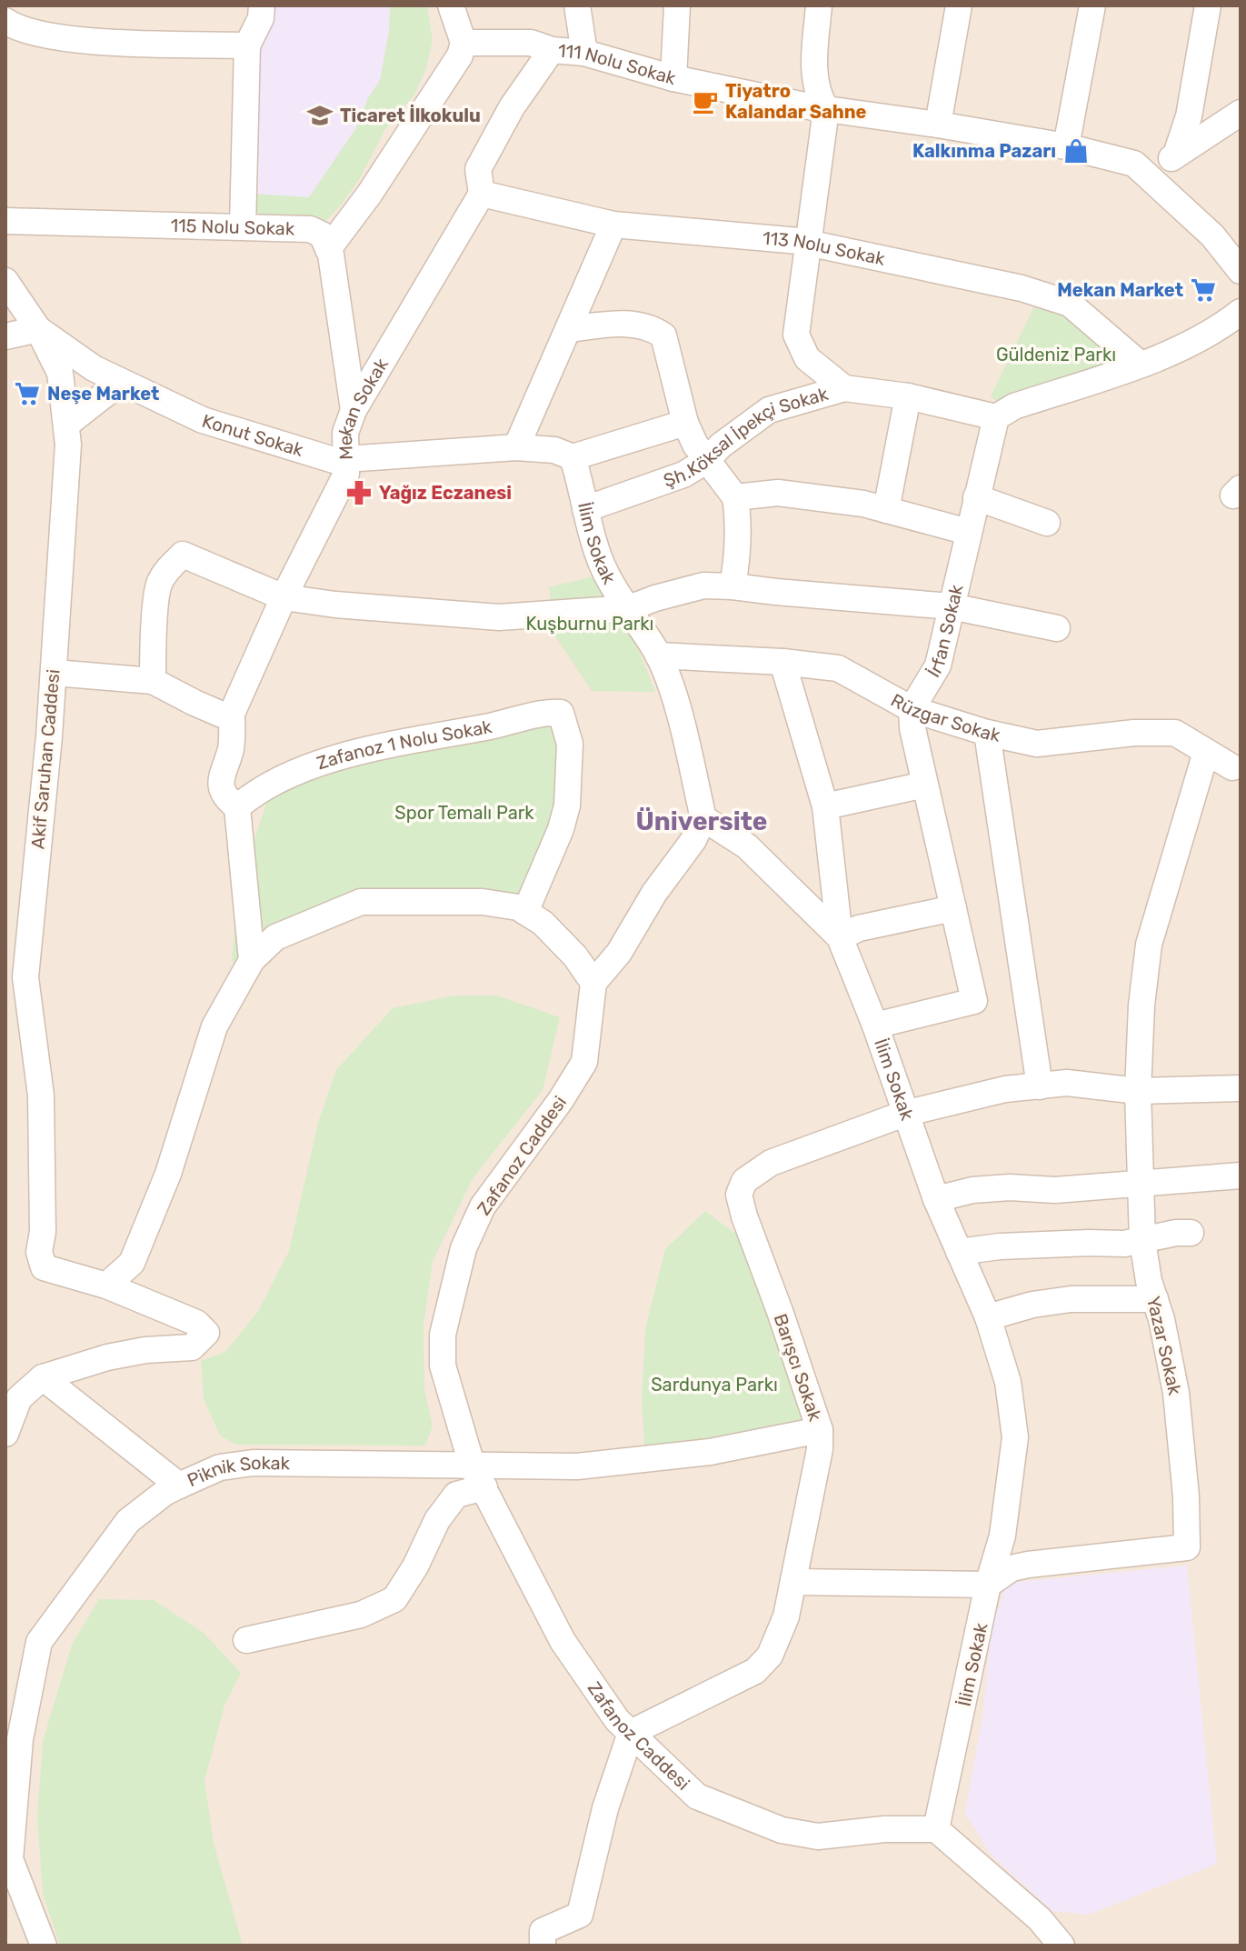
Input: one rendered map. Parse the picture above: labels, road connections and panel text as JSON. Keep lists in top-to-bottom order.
{
  "streets": {
    "street": [
      "111 Nolu Sokak",
      "115 Nolu Sokak",
      "113 Nolu Sokak",
      "Mekan Sokak",
      "Konut Sokak",
      "Şh.Köksal İpekçi Sokak",
      "İlim Sokak",
      "İrfan Sokak",
      "Rüzgar Sokak",
      "Zafanoz 1 Nolu Sokak",
      "Akif Saruhan Caddesi",
      "Zafanoz Caddesi",
      "Yazar Sokak",
      "Barışcı Sokak",
      "Piknik Sokak"
    ]
  },
  "crossings": [
    ["113 Nolu Sokak", "Mekan Sokak"],
    ["Mekan Sokak", "Konut Sokak"],
    ["Konut Sokak", "Akif Saruhan Caddesi"],
    ["Şh.Köksal İpekçi Sokak", "İlim Sokak"],
    ["Şh.Köksal İpekçi Sokak", "İrfan Sokak"],
    ["İlim Sokak", "Rüzgar Sokak"],
    ["İlim Sokak", "Zafanoz Caddesi"],
    ["İlim Sokak", "Yazar Sokak"],
    ["İlim Sokak", "Barışcı Sokak"],
    ["İrfan Sokak", "Rüzgar Sokak"],
    ["Rüzgar Sokak", "Yazar Sokak"],
    ["Zafanoz Caddesi", "Barışcı Sokak"],
    ["Zafanoz Caddesi", "Piknik Sokak"],
    ["Yazar Sokak", "Barışcı Sokak"],
    ["Barışcı Sokak", "Piknik Sokak"]
  ],
  "districts": ["Üniversite"],
  "parks": [
    "Güldeniz Parkı",
    "Kuşburnu Parkı",
    "Spor Temalı Park",
    "Sardunya Parkı"
  ],
  "places": {
    "cafe": ["Tiyatro Kalandar Sahne"],
    "school or university": ["Ticaret İlkokulu"],
    "shop": ["Kalkınma Pazarı"],
    "supermarket": ["Mekan Market", "Neşe Market"],
    "pharmacy": ["Yağız Eczanesi"]
  }
}
